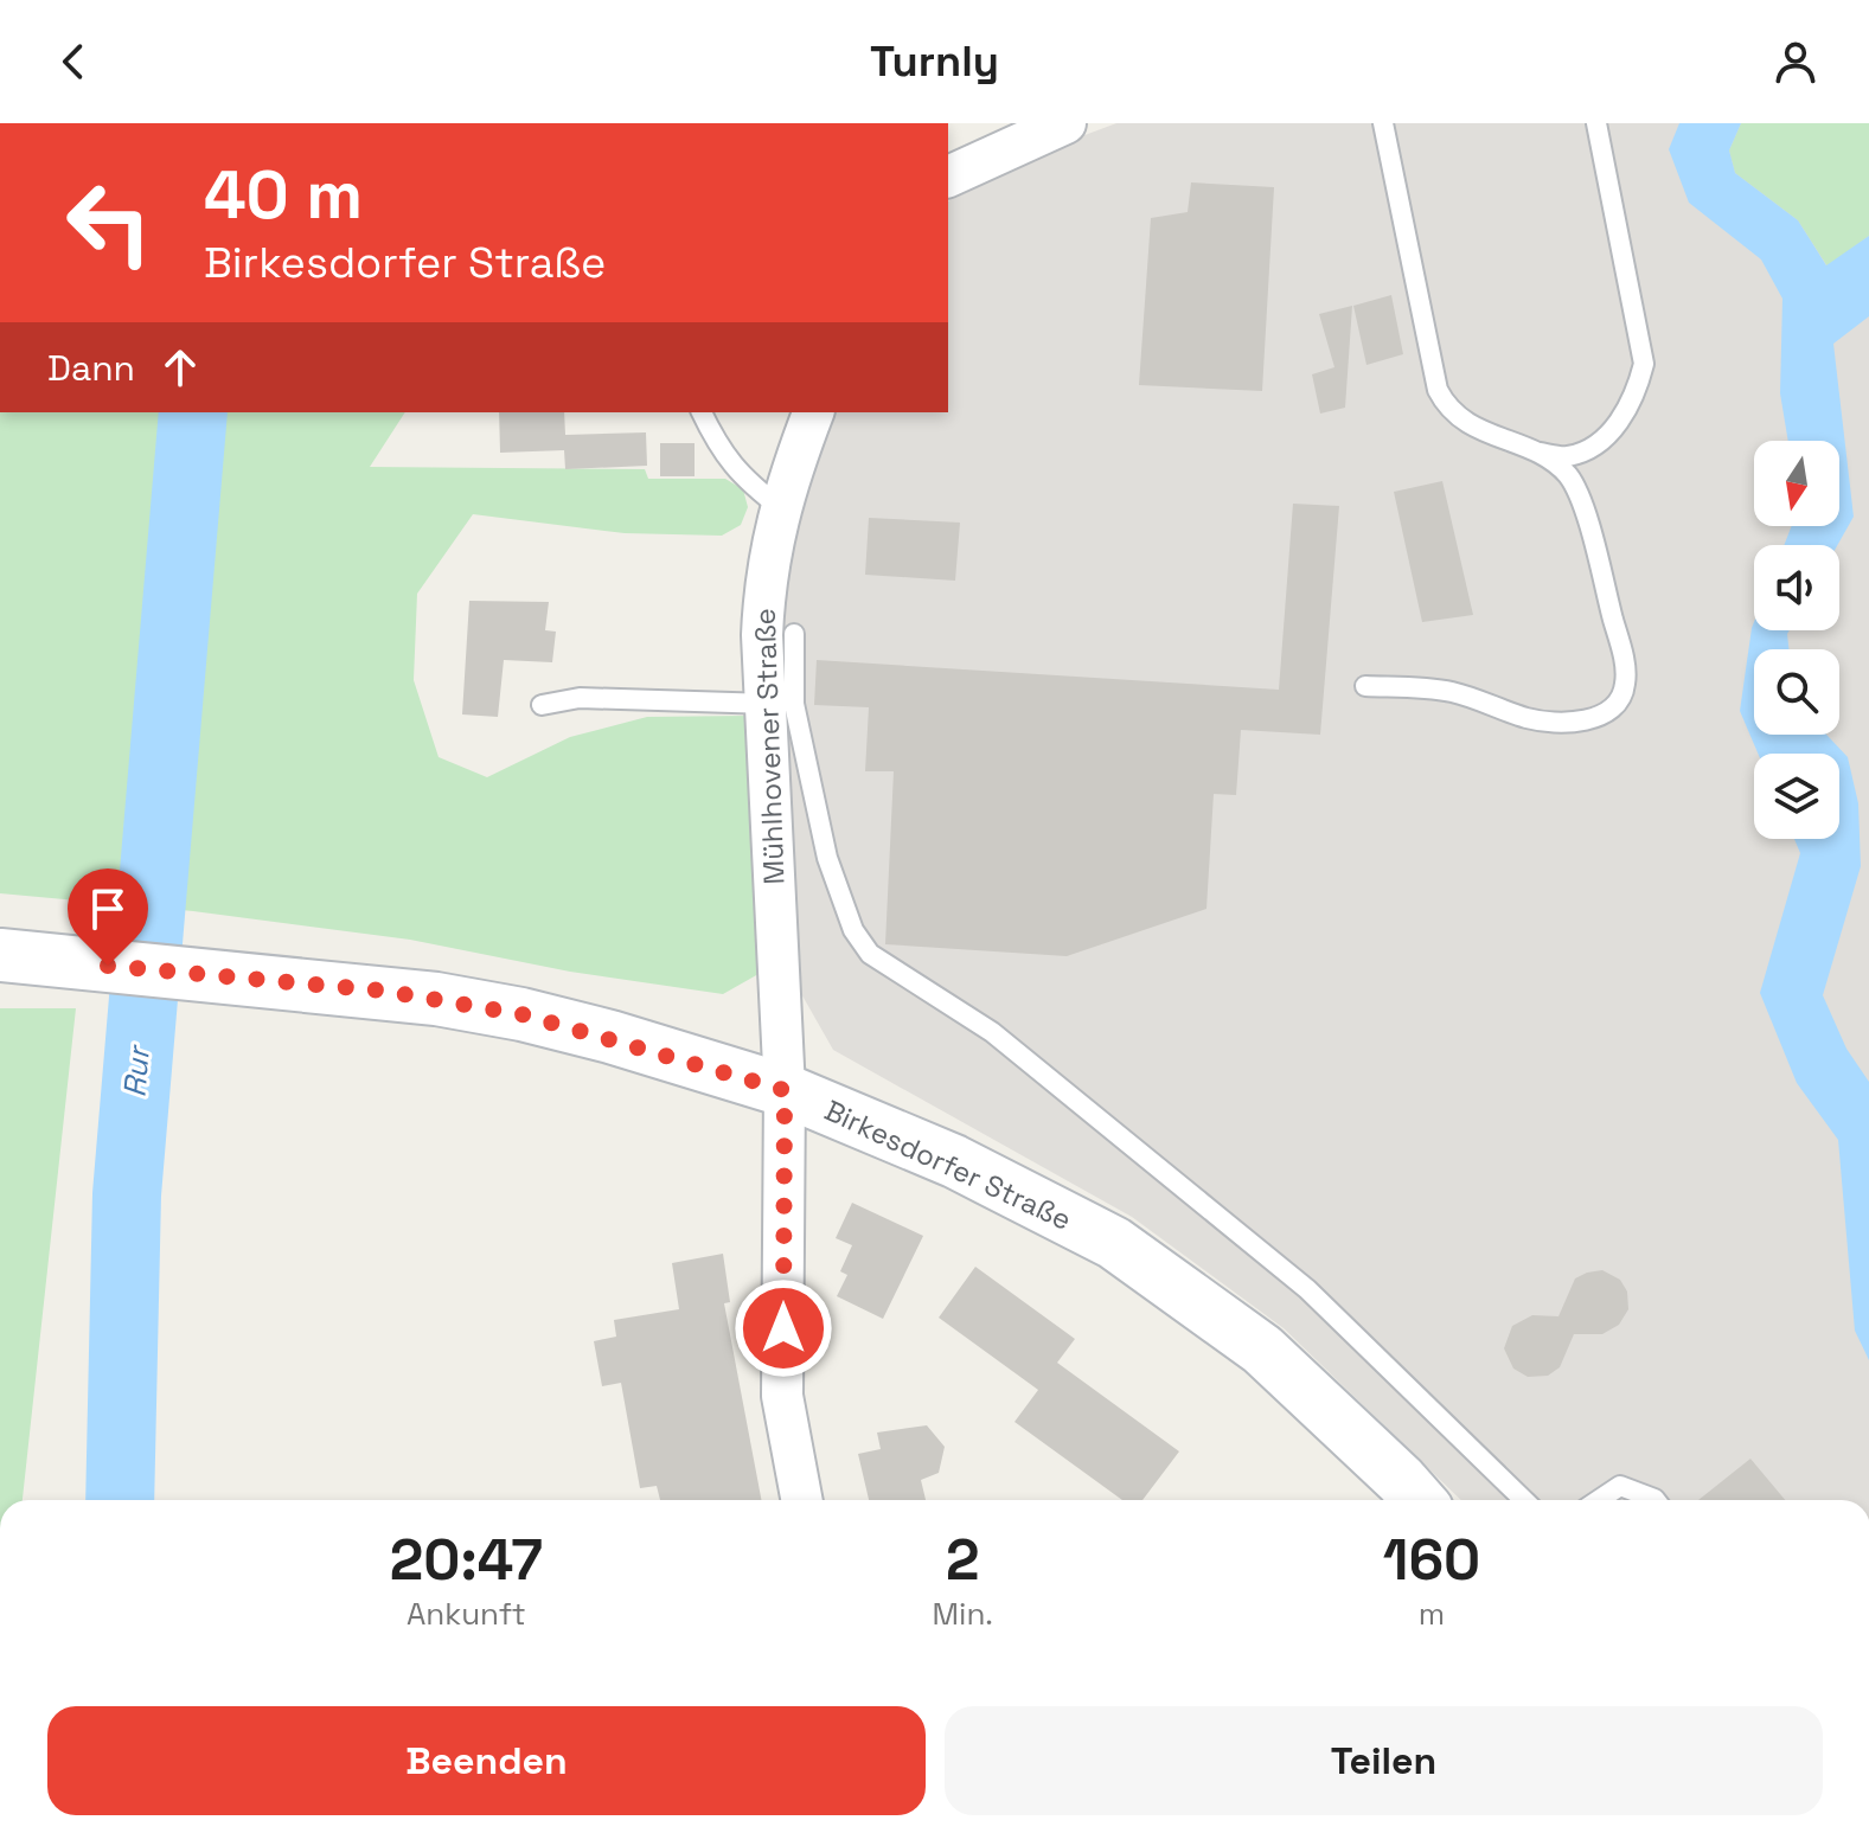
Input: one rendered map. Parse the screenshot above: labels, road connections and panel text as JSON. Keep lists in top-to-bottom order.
{
  "streets": {
    "main road": ["Birkesdorfer Straße"],
    "street": ["Mühlhovener Straße"]
  },
  "crossings": [
    ["Mühlhovener Straße", "Birkesdorfer Straße"]
  ],
  "water": ["Rur"],
  "north": "bottom",
  "page": {
    "header": "Turnly",
    "turn": ["40 m", "Birkesdorfer Straße"],
    "then": "Dann",
    "eta": [
      "20:47",
      "Ankunft",
      "2",
      "Min.",
      "160",
      "m"
    ],
    "buttons": ["Beenden", "Teilen"]
  }
}
